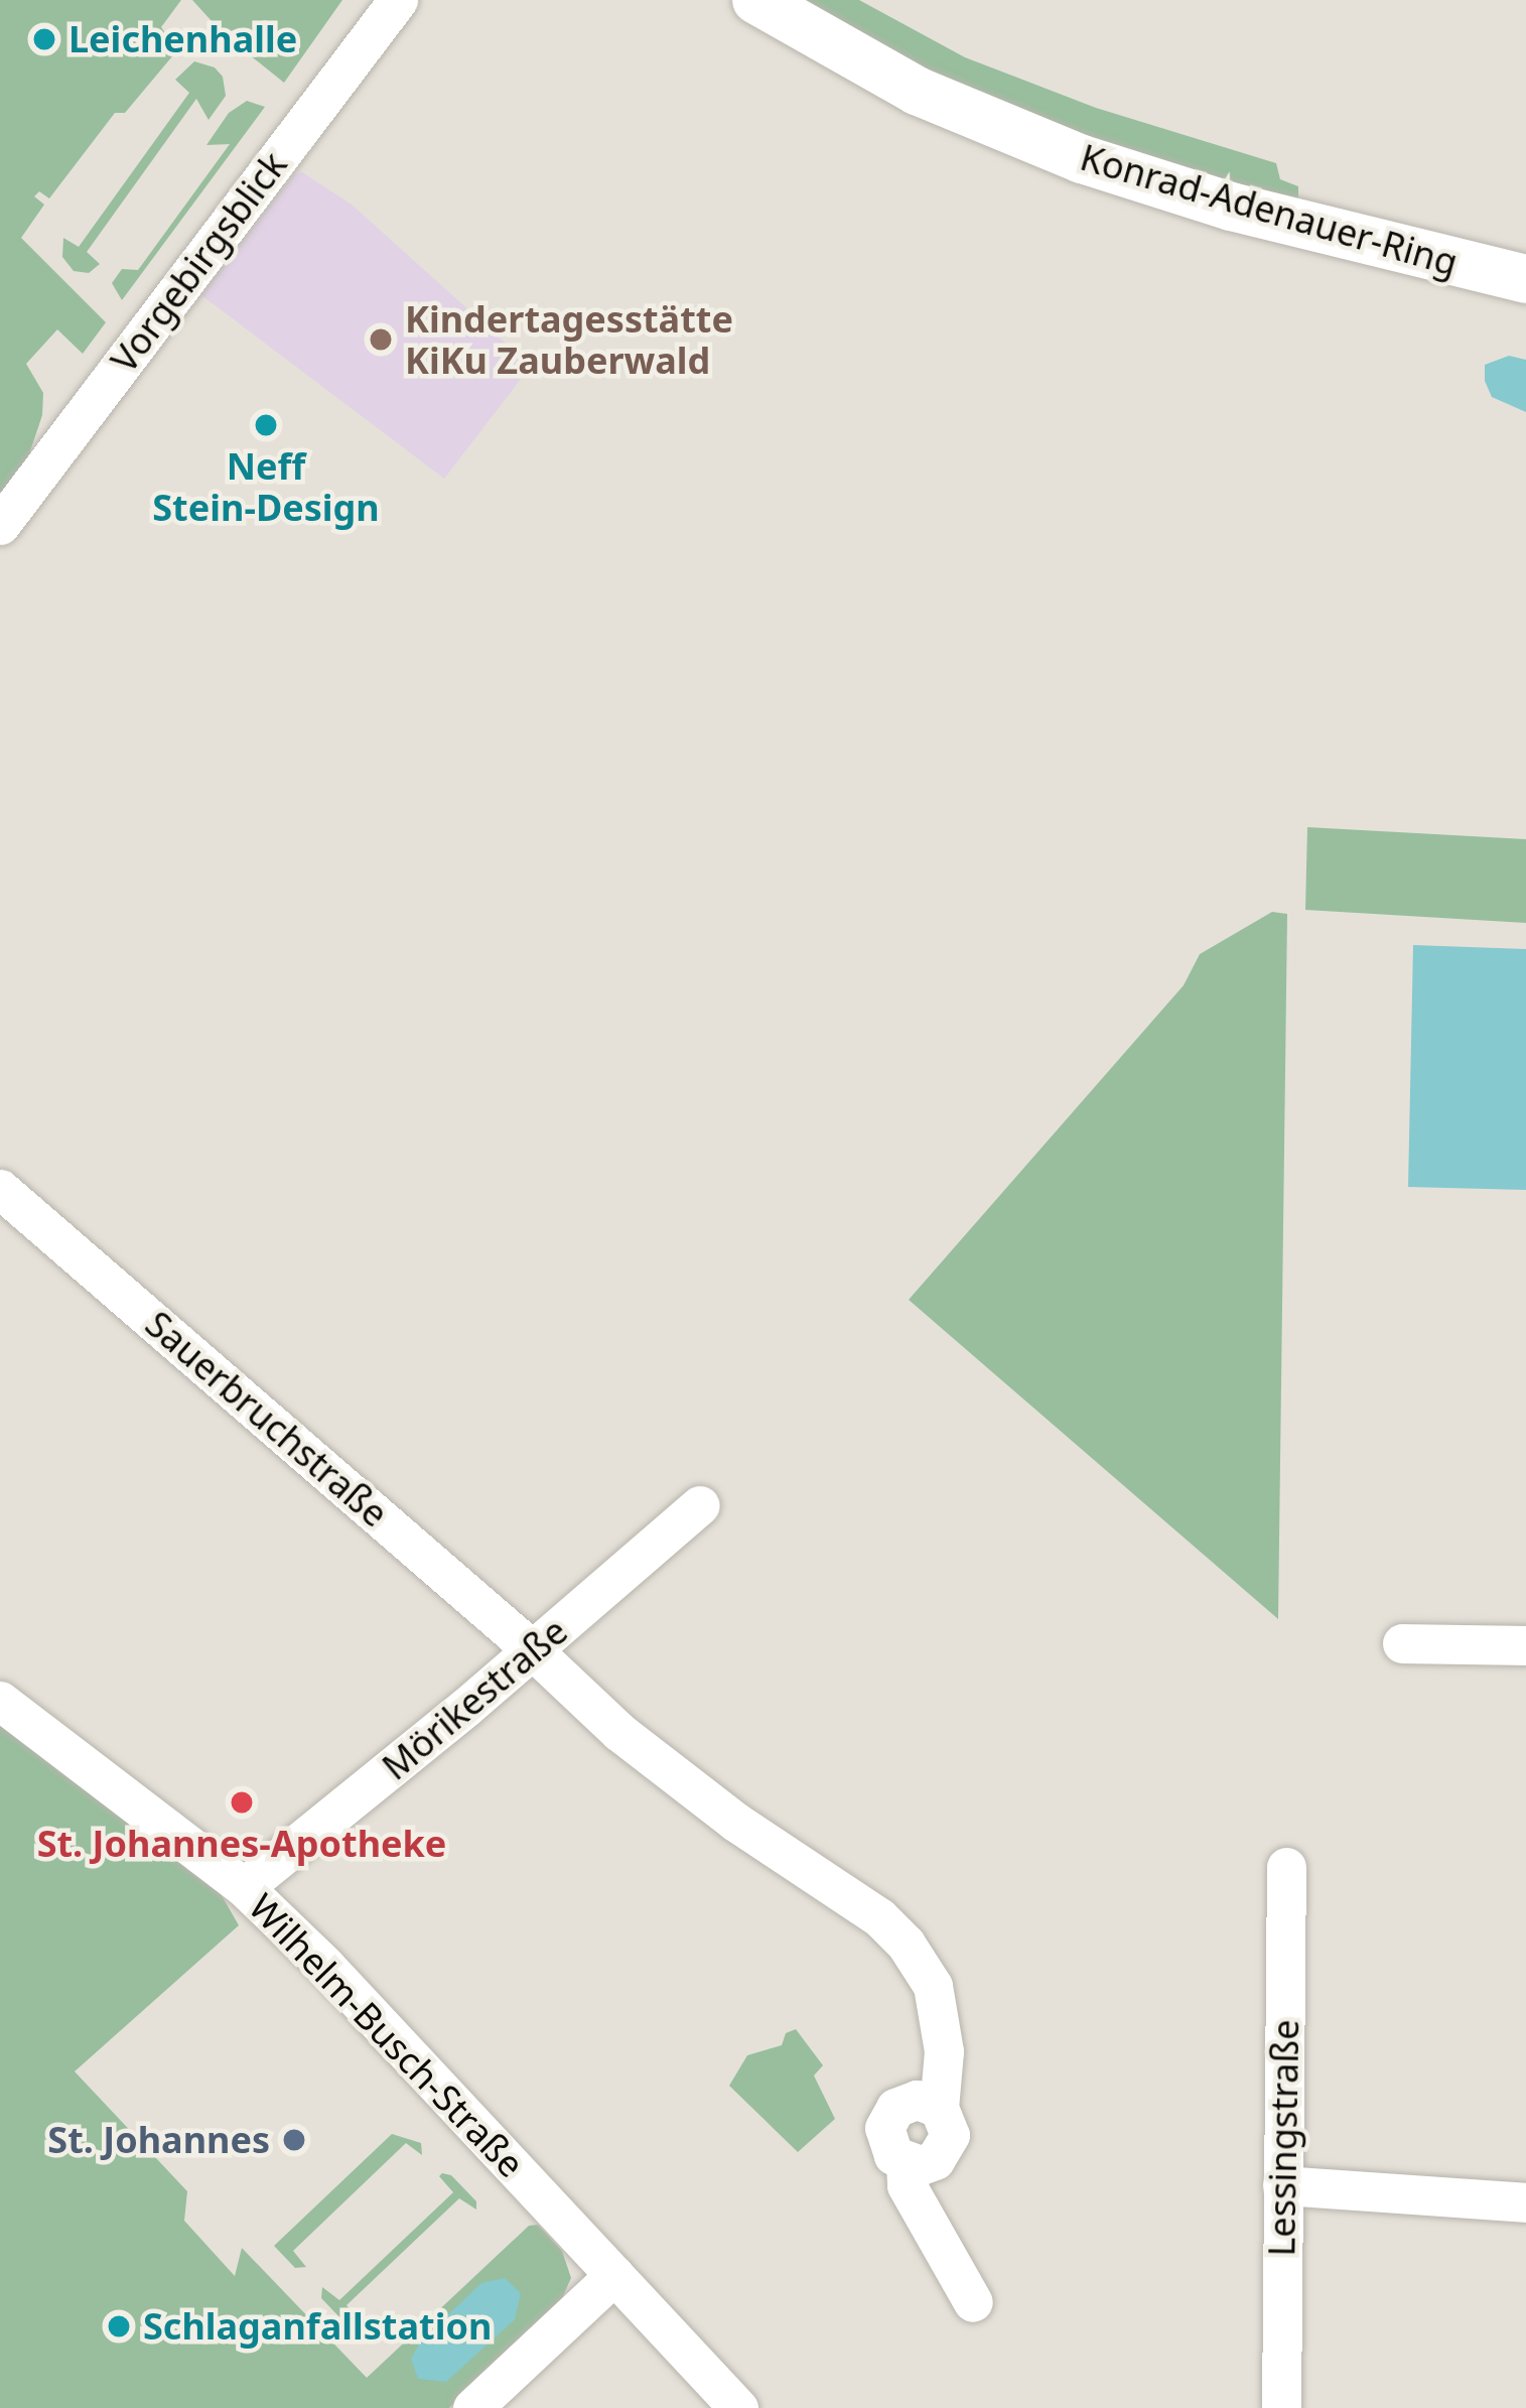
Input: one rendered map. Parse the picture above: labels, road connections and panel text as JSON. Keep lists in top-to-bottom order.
{
  "streets": {
    "main road": ["Konrad-Adenauer-Ring"],
    "street": [
      "Vorgebirgsblick",
      "Sauerbruchstraße",
      "Mörikestraße",
      "Wilhelm-Busch-Straße",
      "Lessingstraße"
    ]
  },
  "crossings": [
    ["Sauerbruchstraße", "Mörikestraße"],
    ["Mörikestraße", "Wilhelm-Busch-Straße"]
  ],
  "places": [
    "Leichenhalle",
    "Kindertagesstätte KiKu Zauberwald",
    "Neff Stein-Design",
    "St. Johannes-Apotheke",
    "St. Johannes",
    "Schlaganfallstation"
  ]
}
